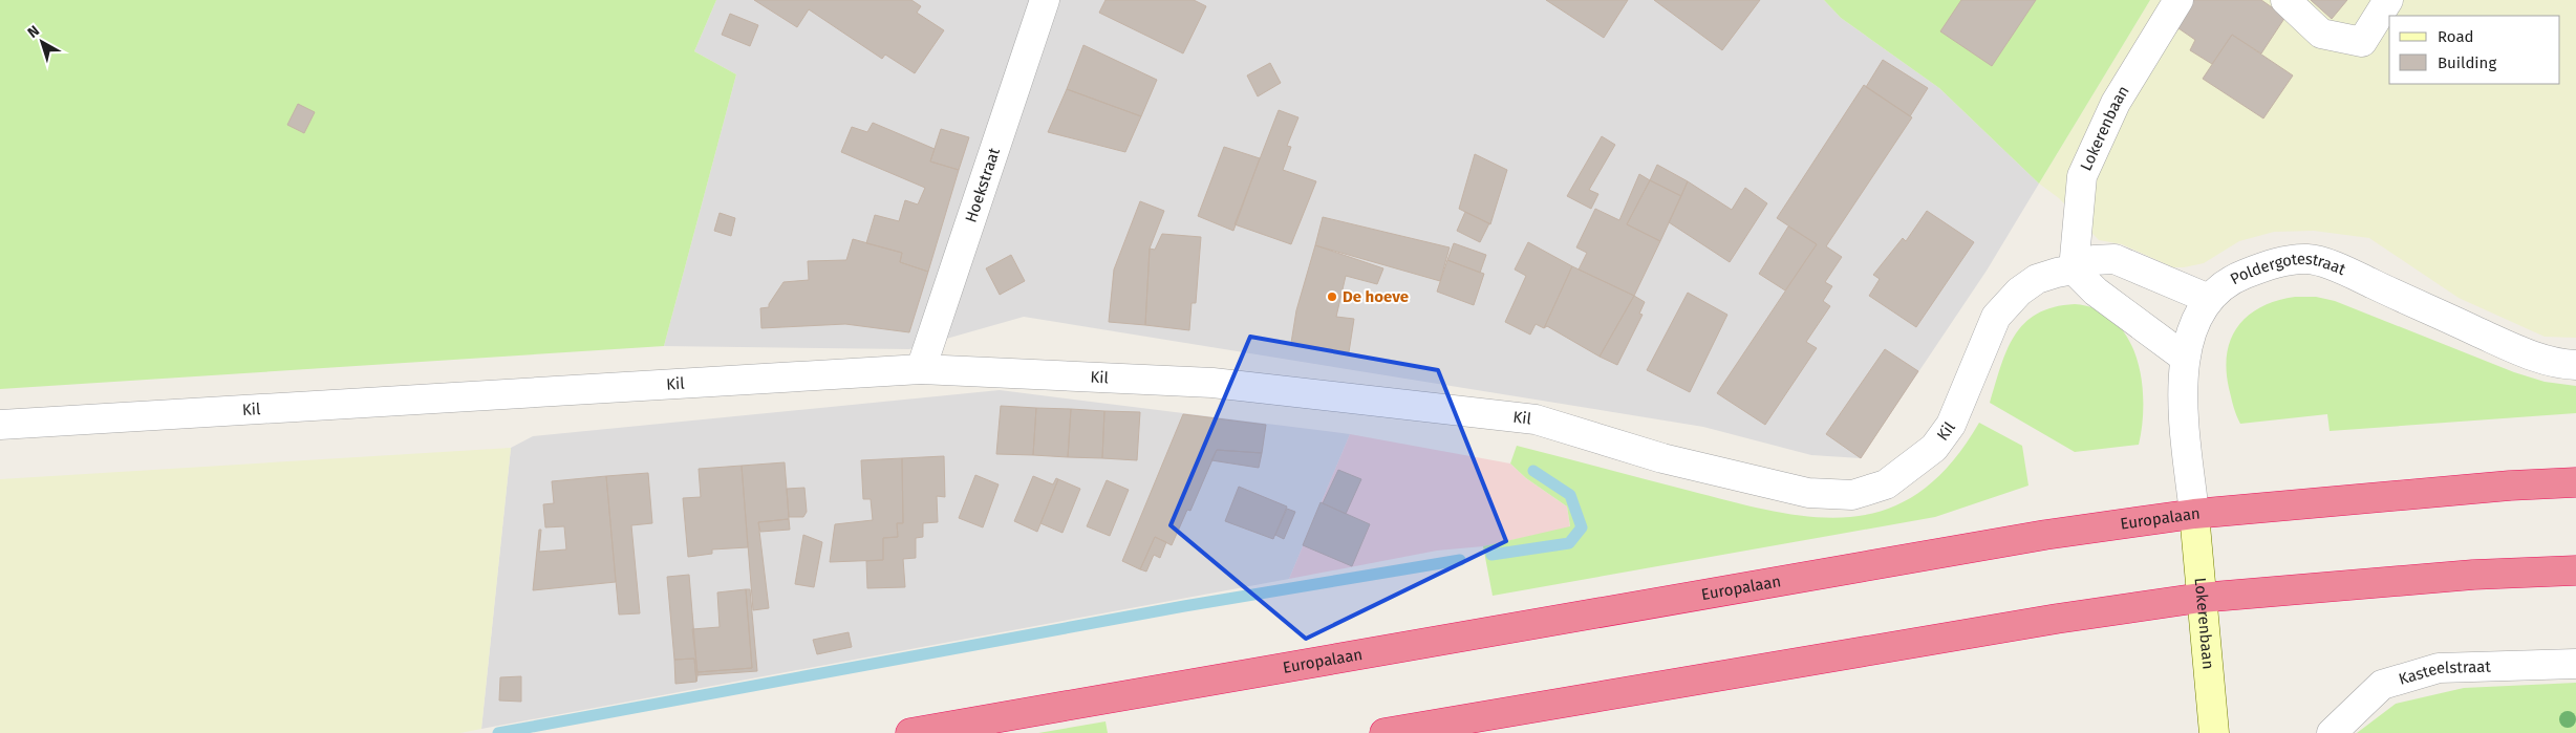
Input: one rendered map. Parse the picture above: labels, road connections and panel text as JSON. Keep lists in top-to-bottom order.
{
  "streets": {
    "highway": ["Europalaan"],
    "street": [
      "Lokerenbaan",
      "Hoekstraat",
      "Poldergotestraat",
      "Kil",
      "Kasteelstraat"
    ]
  },
  "crossings": [
    ["Lokerenbaan", "Poldergotestraat"],
    ["Lokerenbaan", "Kil"],
    ["Lokerenbaan", "Europalaan"],
    ["Hoekstraat", "Kil"],
    ["Poldergotestraat", "Kil"],
    ["Poldergotestraat", "Europalaan"]
  ],
  "places": ["De hoeve"],
  "legend": ["Road", "Building"],
  "north": "top left"
}
